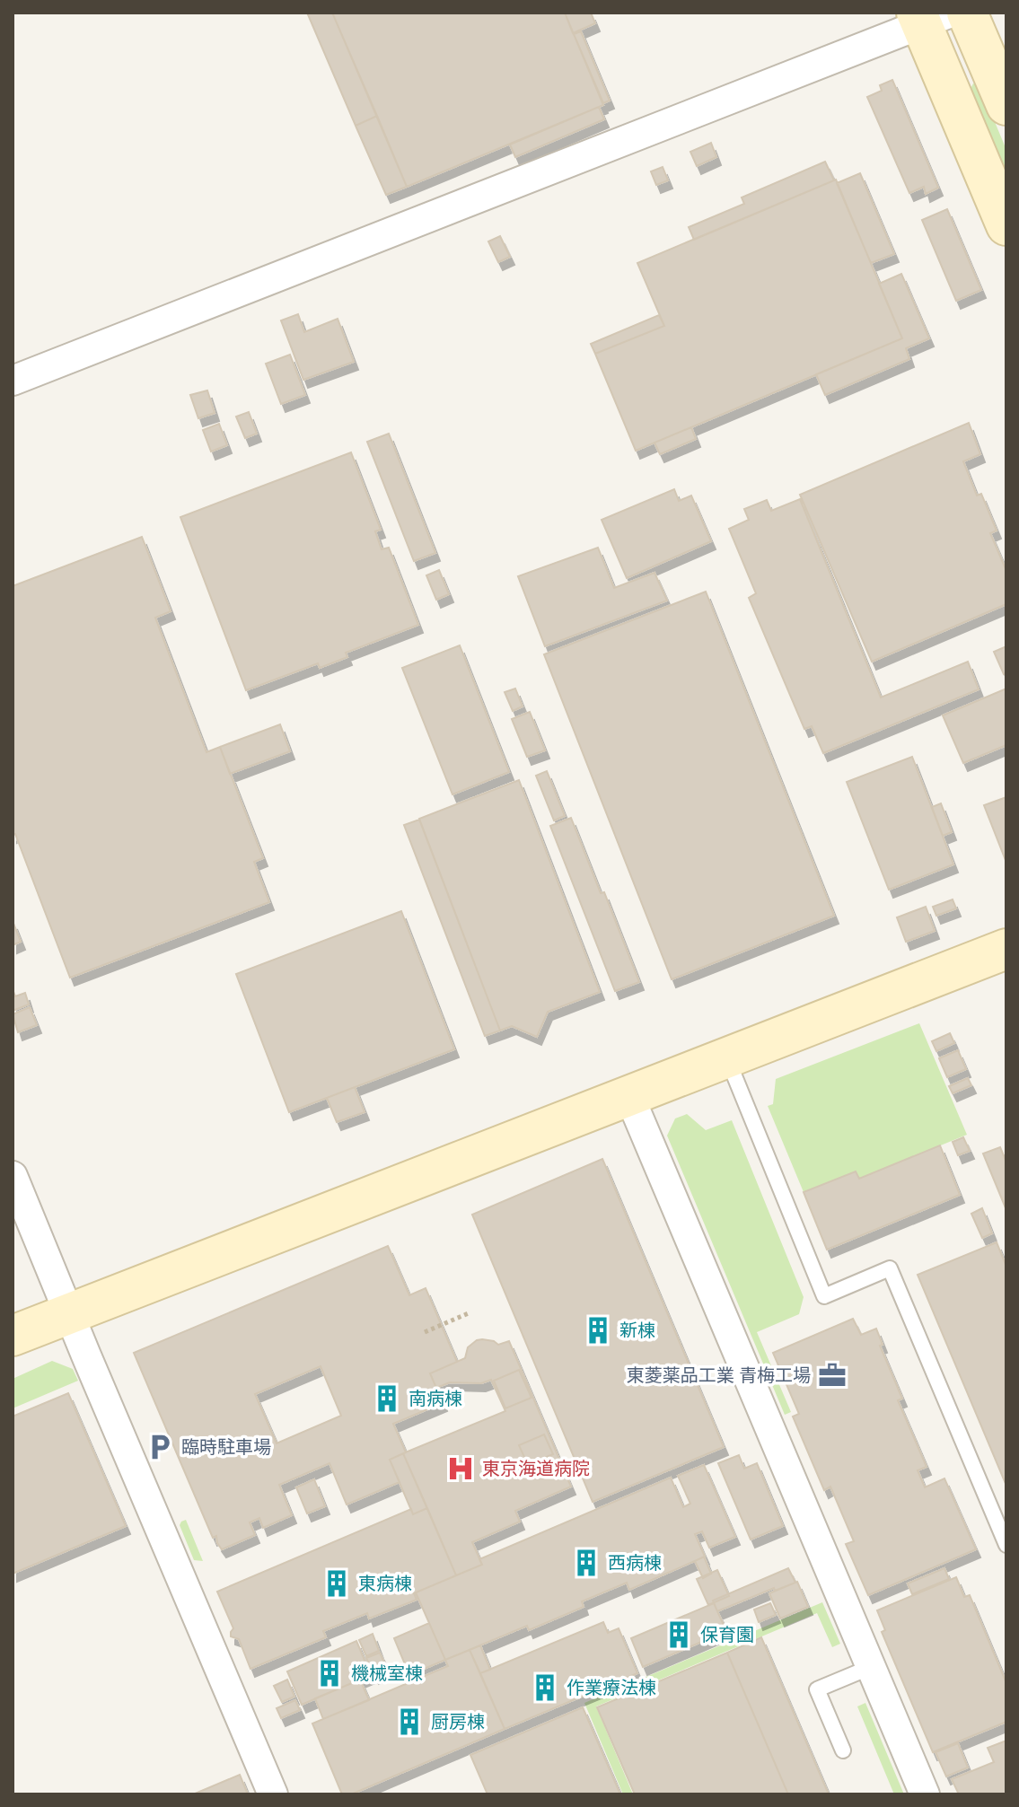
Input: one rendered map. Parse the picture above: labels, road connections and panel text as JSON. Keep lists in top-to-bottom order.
{
  "places": {
    "building": [
      "新棟",
      "南病棟",
      "西病棟",
      "東病棟",
      "保育園",
      "機械室棟",
      "作業療法棟",
      "厨房棟"
    ],
    "office": ["東菱薬品工業 青梅工場"],
    "parking": ["臨時駐車場"],
    "hospital": ["東京海道病院"]
  }
}
